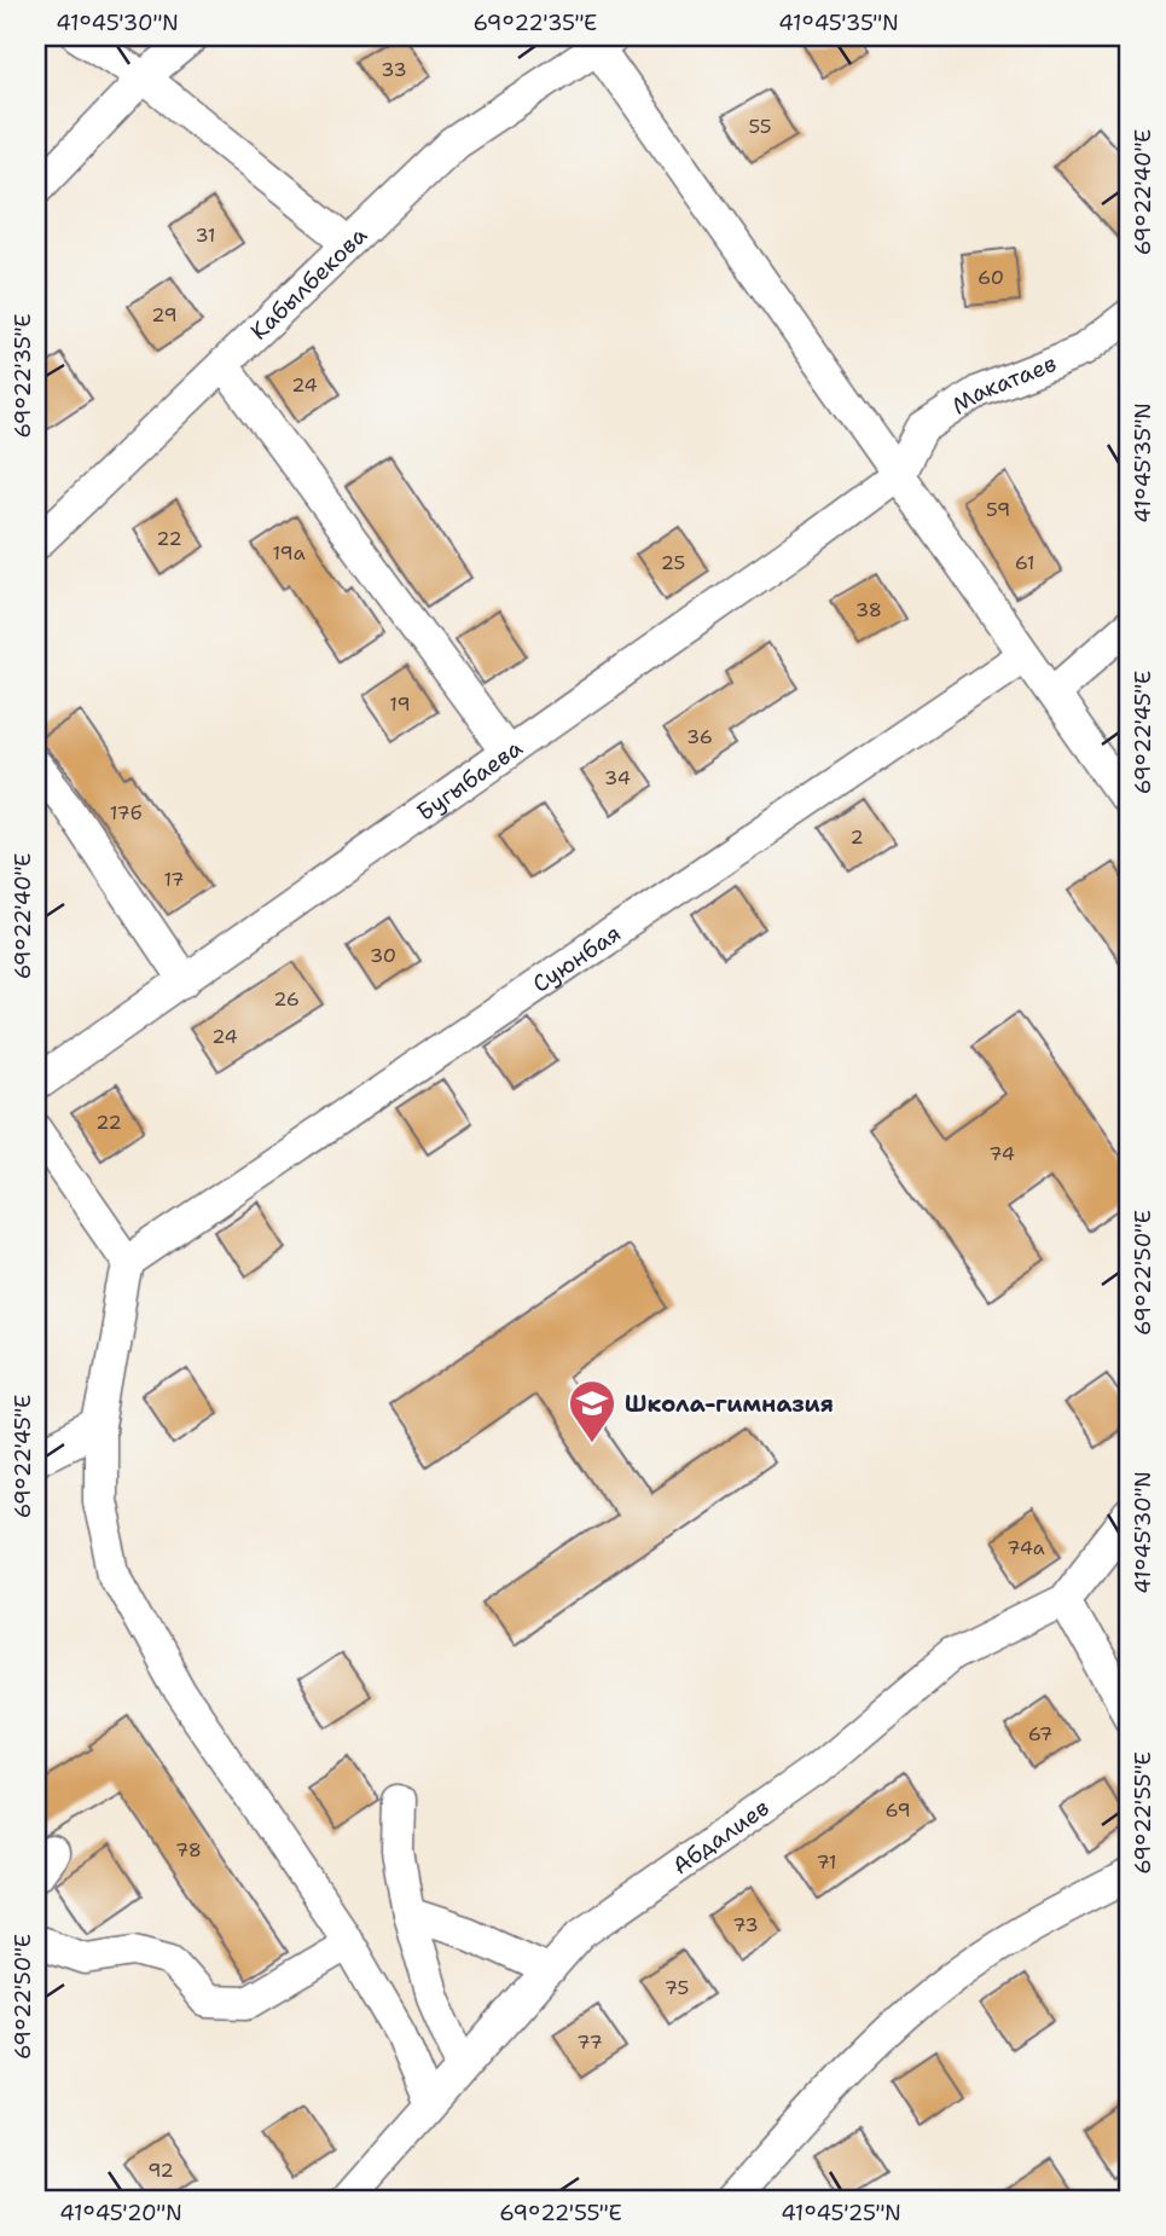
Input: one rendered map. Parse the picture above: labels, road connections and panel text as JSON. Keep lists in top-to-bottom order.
{
  "streets": {
    "street": [
      "Кабылбекова",
      "Макатаев",
      "Бугыбаева",
      "Суюнбая",
      "Абдалиев"
    ]
  },
  "crossings": [
    ["Макатаев", "Бугыбаева"]
  ],
  "places": {
    "school or university": ["Школа-гимназия"]
  },
  "house_numbers": [
    "33",
    "55",
    "31",
    "60",
    "29",
    "24",
    "59",
    "22",
    "19а",
    "25",
    "61",
    "38",
    "19",
    "36",
    "34",
    "17б",
    "2",
    "17",
    "30",
    "26",
    "24",
    "22",
    "74",
    "74а",
    "67",
    "69",
    "78",
    "71",
    "73",
    "75",
    "77",
    "92"
  ],
  "coordinates": [
    "41°45'30\"N",
    "69°22'35\"E",
    "41°45'35\"N",
    "69°22'40\"E",
    "69°22'45\"E",
    "69°22'50\"E",
    "69°22'55\"E",
    "41°45'20\"N",
    "41°45'25\"N"
  ]
}
